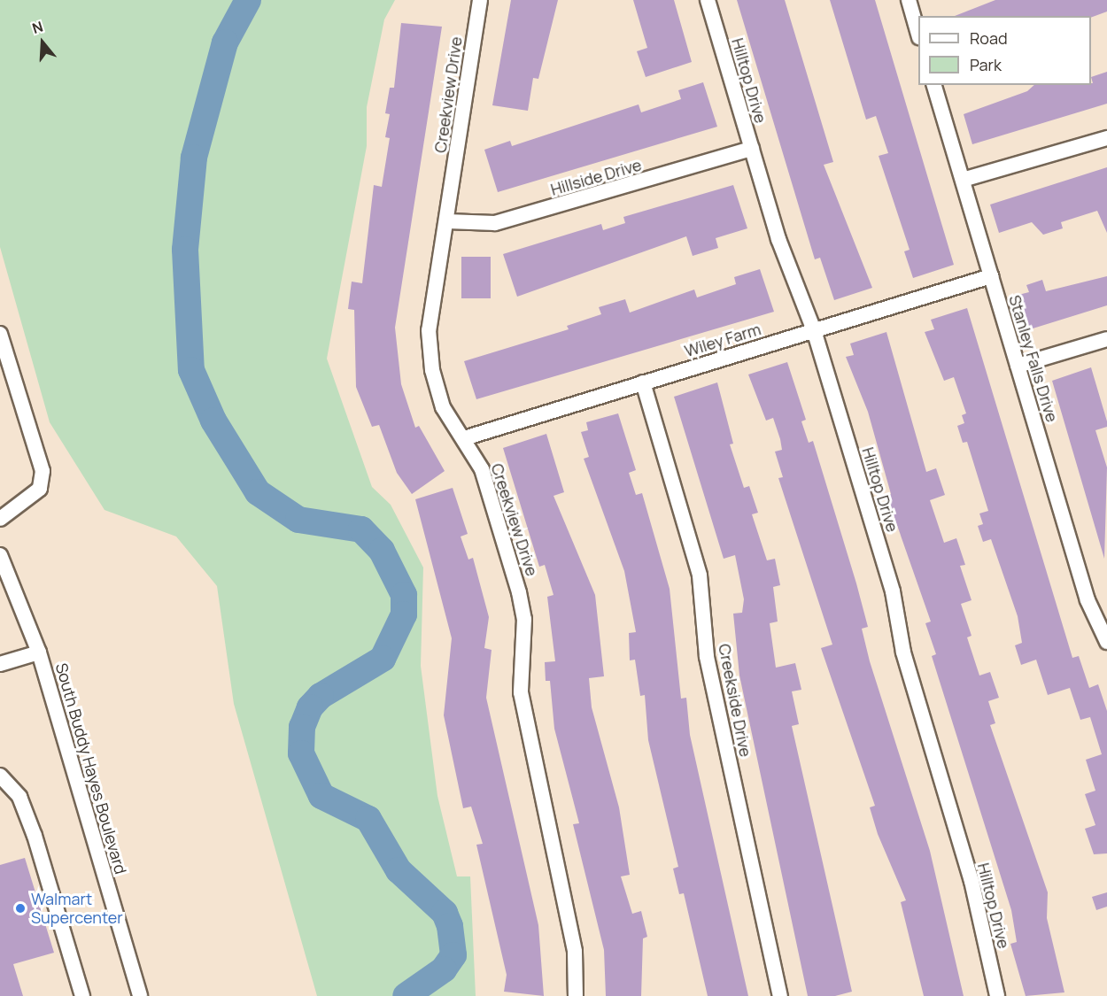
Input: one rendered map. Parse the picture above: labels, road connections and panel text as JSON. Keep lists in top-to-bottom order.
{
  "streets": {
    "street": [
      "Hilltop Drive",
      "Creekview Drive",
      "Hillside Drive",
      "Wiley Farm",
      "Stanley Falls Drive",
      "Creekside Drive",
      "South Buddy Hayes Boulevard"
    ]
  },
  "crossings": [
    ["Hilltop Drive", "Hillside Drive"],
    ["Hilltop Drive", "Wiley Farm"],
    ["Creekview Drive", "Hillside Drive"],
    ["Creekview Drive", "Wiley Farm"],
    ["Wiley Farm", "Stanley Falls Drive"],
    ["Wiley Farm", "Creekside Drive"]
  ],
  "places": ["Walmart Supercenter"],
  "legend": ["Road", "Park"],
  "north": "top"
}
